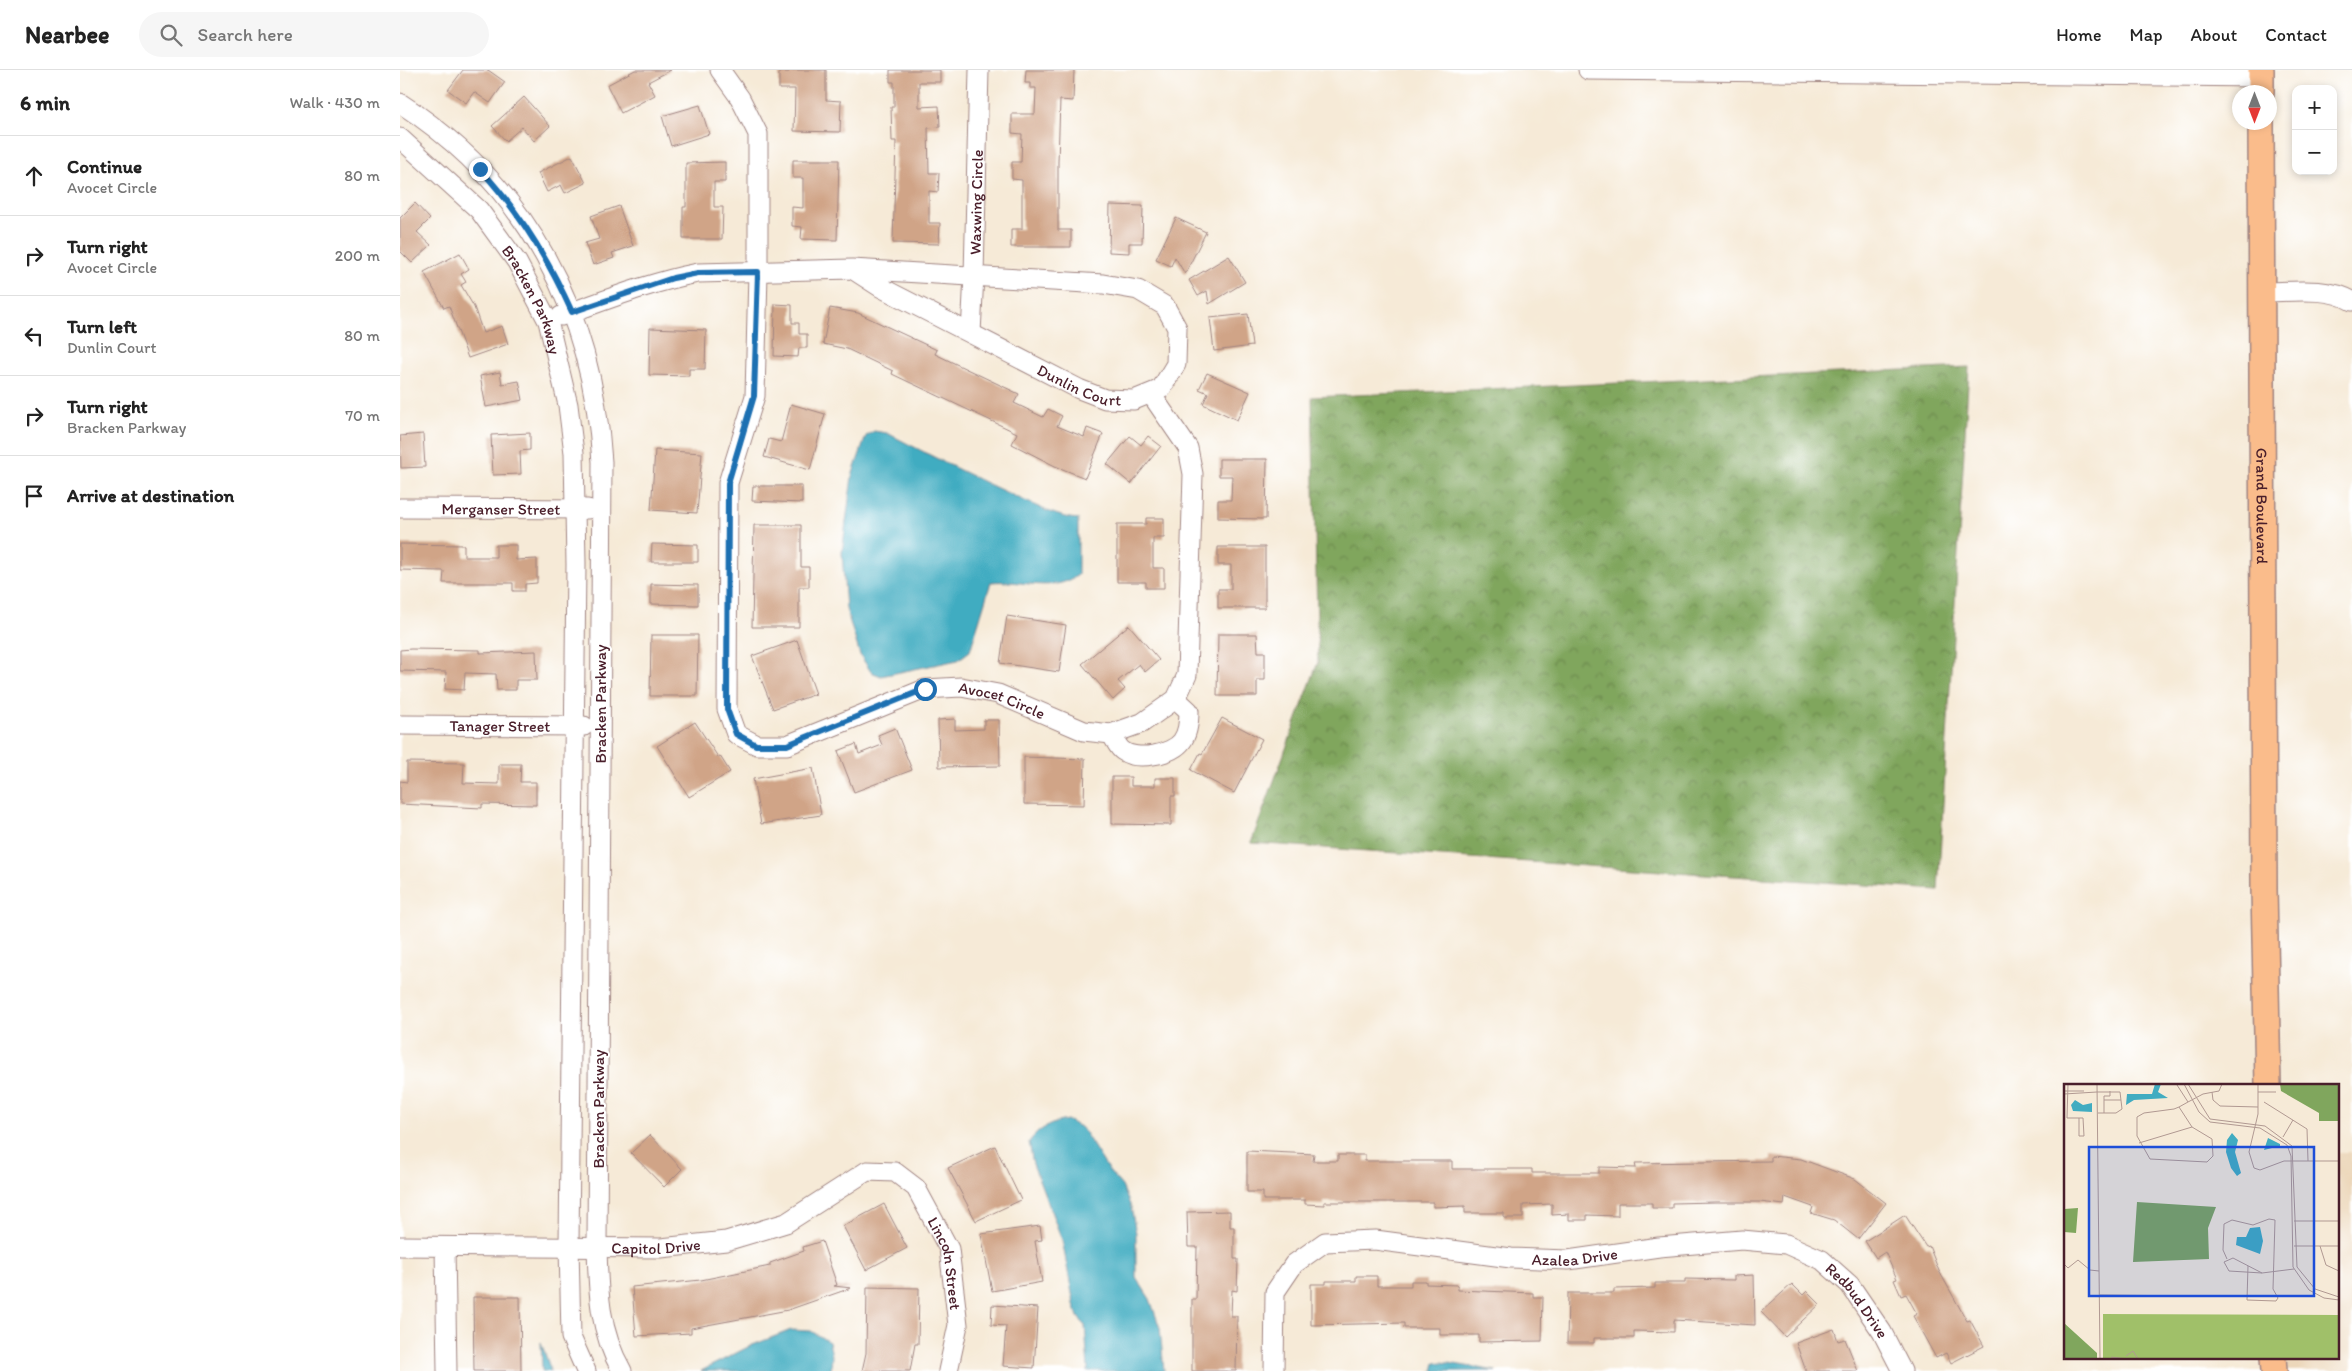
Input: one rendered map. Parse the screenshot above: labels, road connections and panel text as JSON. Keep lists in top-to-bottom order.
{
  "streets": {
    "main road": ["Grand Boulevard"],
    "street": [
      "Waxwing Circle",
      "Bracken Parkway",
      "Dunlin Court",
      "Merganser Street",
      "Avocet Circle",
      "Tanager Street",
      "Capitol Drive",
      "Azalea Drive",
      "Lincoln Street",
      "Redbud Drive"
    ]
  },
  "crossings": [
    ["Waxwing Circle", "Dunlin Court"],
    ["Bracken Parkway", "Merganser Street"],
    ["Bracken Parkway", "Tanager Street"],
    ["Bracken Parkway", "Capitol Drive"],
    ["Capitol Drive", "Lincoln Street"],
    ["Azalea Drive", "Redbud Drive"]
  ],
  "north": "bottom",
  "page": {
    "header": "Nearbee",
    "search": "Search here",
    "nav": [
      "Home",
      "Map",
      "About",
      "Contact"
    ],
    "heading": ["6 min", "Walk · 430 m"],
    "map_buttons": ["+", "−"],
    "list": [
      ["Continue", "Avocet Circle", "80 m"],
      ["Turn right", "Avocet Circle", "200 m"],
      ["Turn left", "Dunlin Court", "80 m"],
      ["Turn right", "Bracken Parkway", "70 m"],
      "Arrive at destination"
    ]
  }
}
